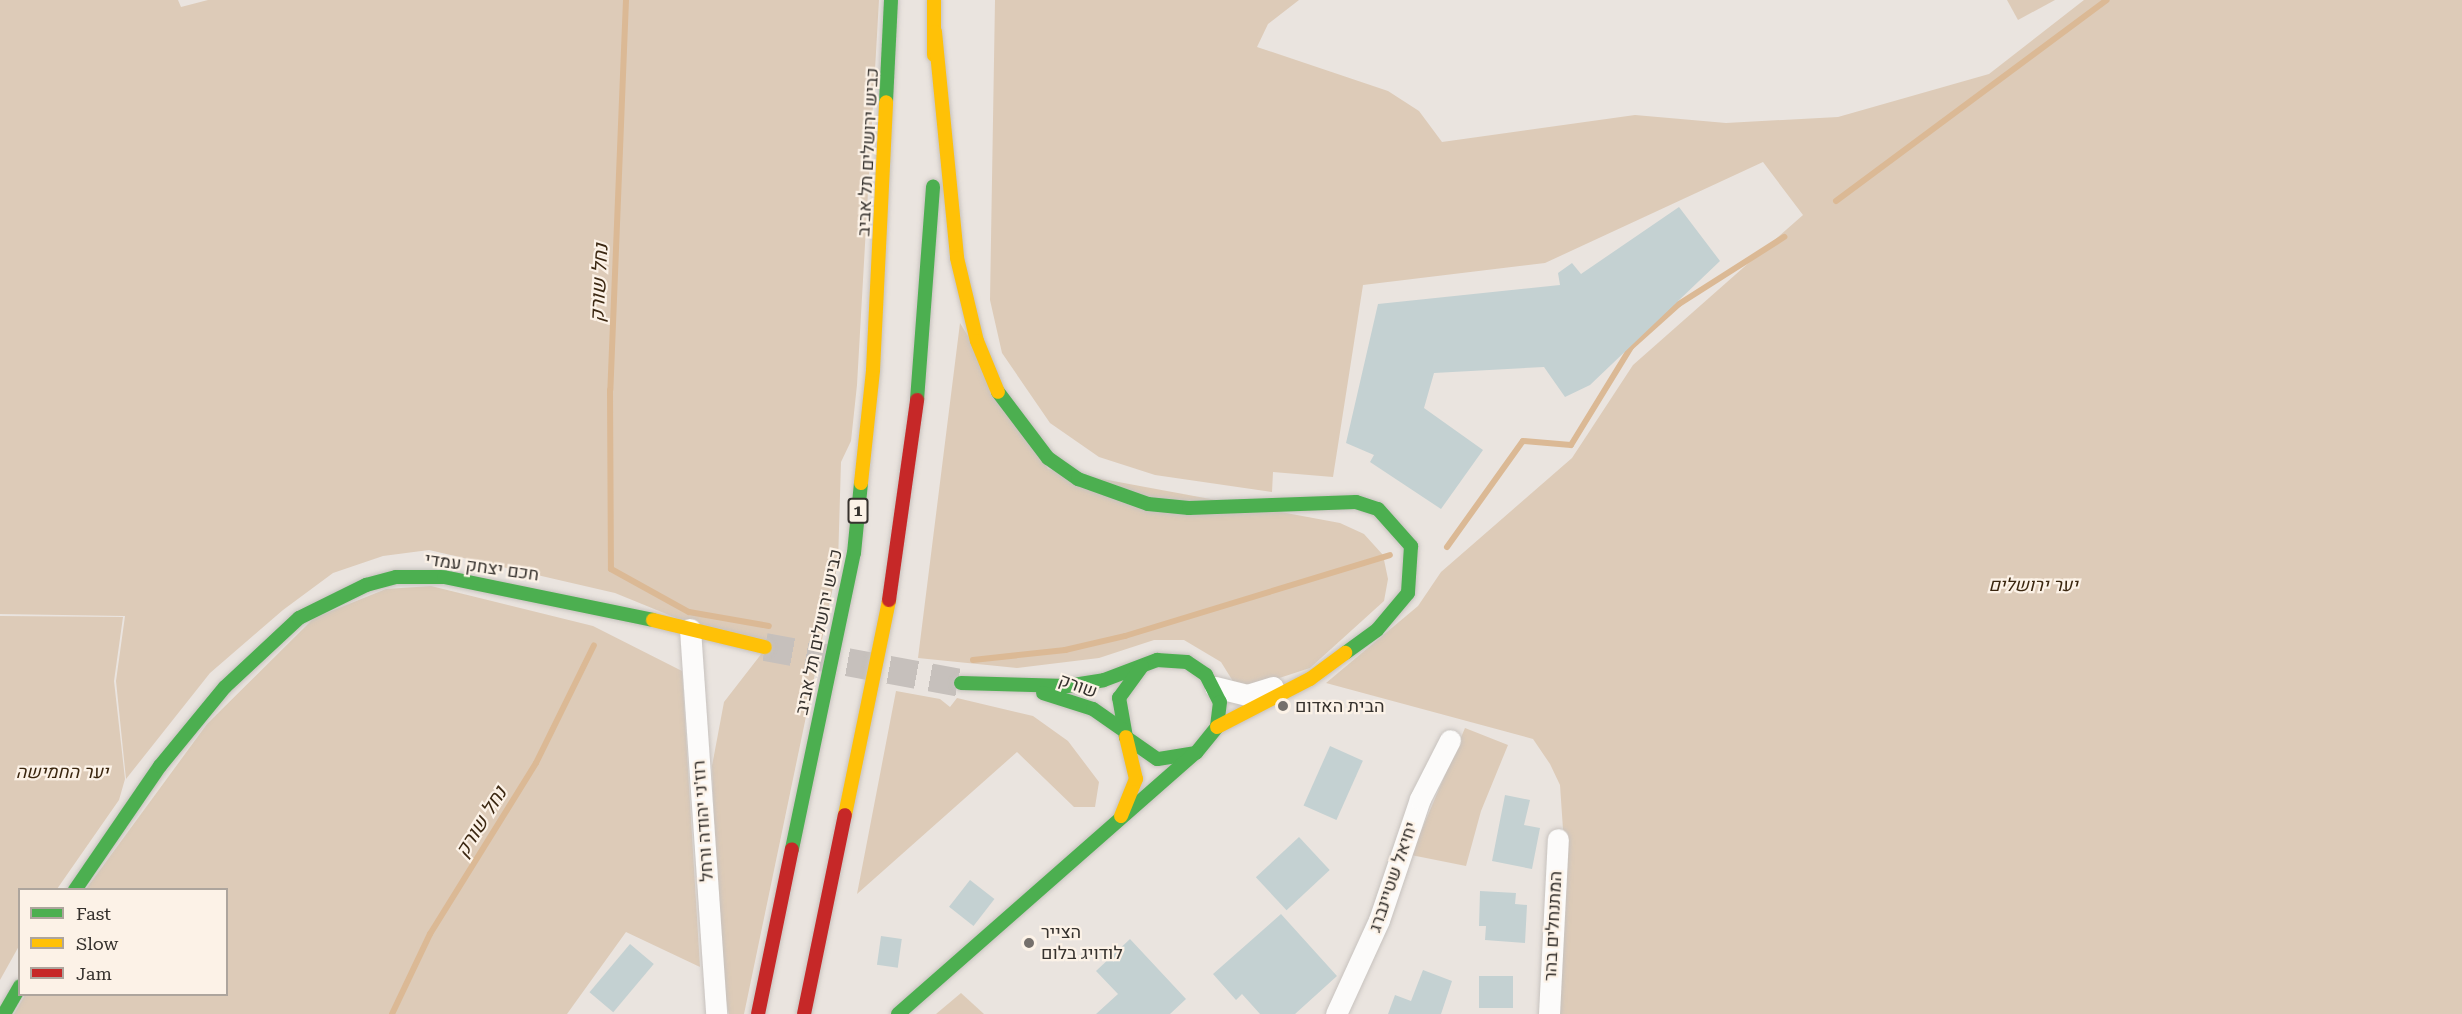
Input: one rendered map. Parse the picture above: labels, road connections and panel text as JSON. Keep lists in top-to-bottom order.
{
  "streets": {
    "main road": [
      "כביש ירושלים תל אביב",
      "1",
      "חכם יצחק עמדי",
      "שורק"
    ],
    "street": ["רוז'ני יהודה ורחל", "יחיאל שטיינברג", "המתנחלים בהר"]
  },
  "crossings": [
    ["חכם יצחק עמדי", "רוז'ני יהודה ורחל"]
  ],
  "water": ["נחל שורק"],
  "parks": ["יער ירושלים", "יער החמישה"],
  "places": ["הבית האדום", "הצייר לודויג בלום"],
  "legend": ["Fast", "Slow", "Jam"]
}
